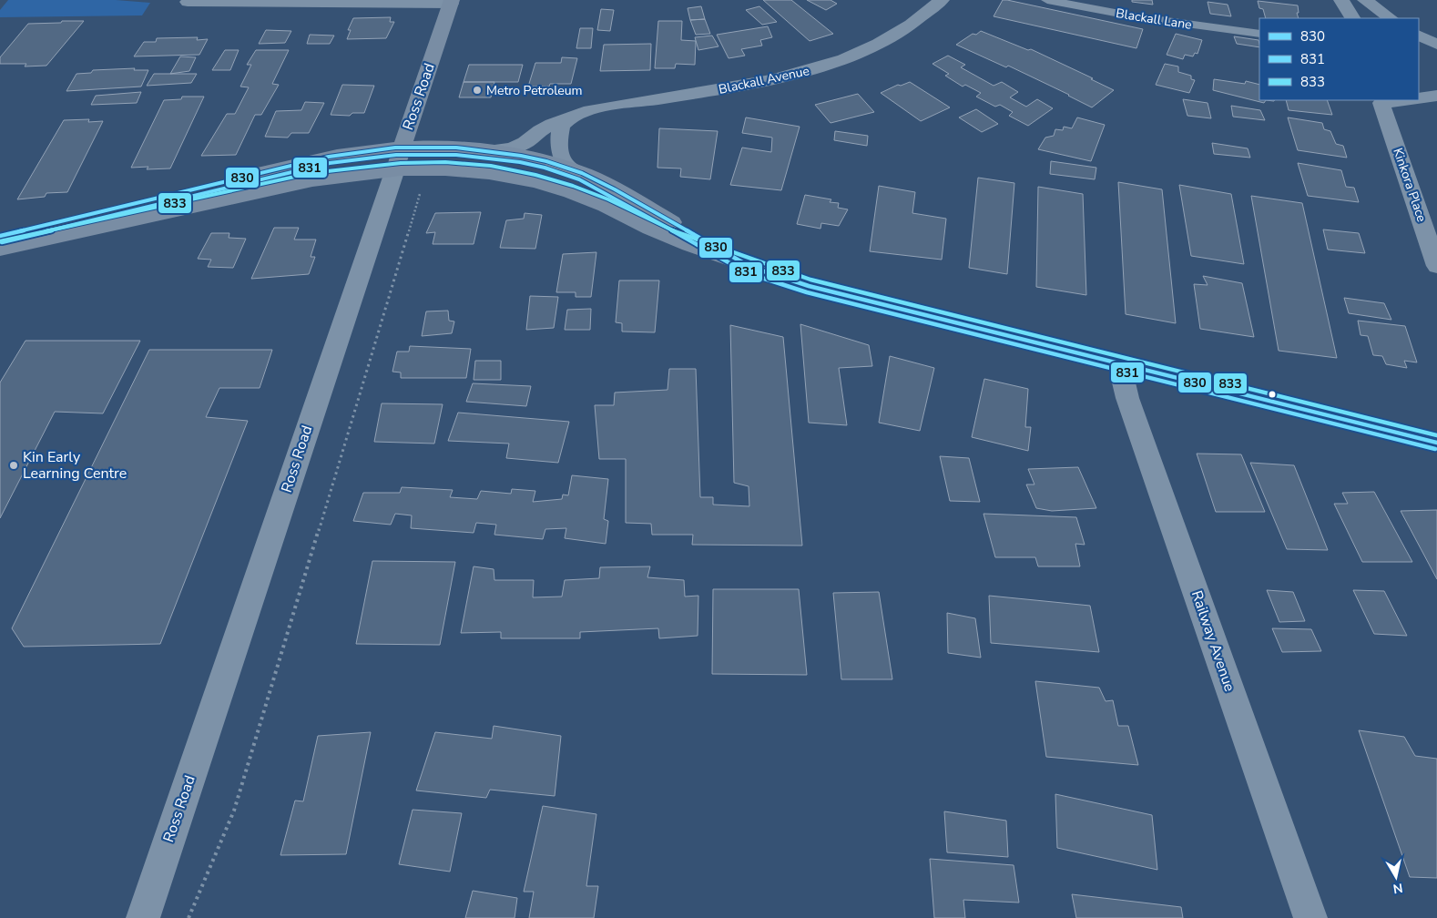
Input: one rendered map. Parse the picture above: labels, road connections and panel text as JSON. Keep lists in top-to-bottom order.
{
  "streets": {
    "main road": ["Ross Road"],
    "street": ["Blackall Avenue", "Kinkora Place", "Railway Avenue"],
    "lane": ["Blackall Lane"]
  },
  "places": ["Metro Petroleum", "Kin Early Learning Centre"],
  "lines": ["transit line 830", "transit line 831", "transit line 833"],
  "legend": ["830", "831", "833"],
  "north": "bottom"
}
